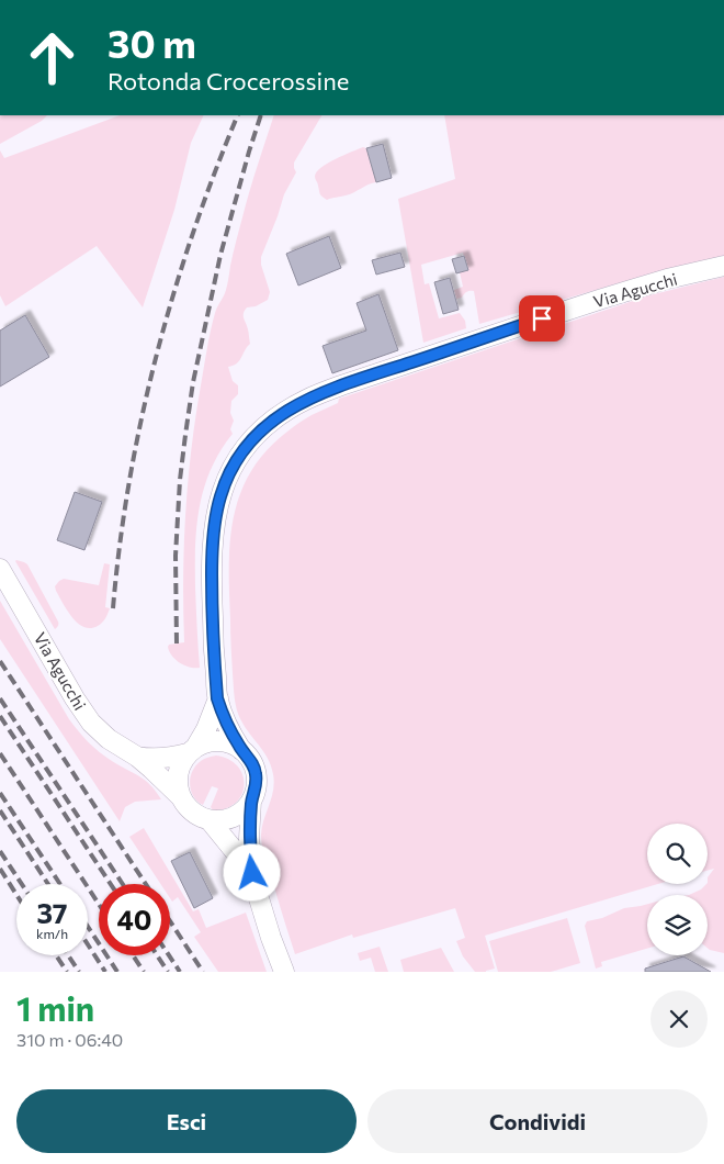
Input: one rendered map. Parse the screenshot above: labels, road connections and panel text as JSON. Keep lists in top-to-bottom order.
{
  "streets": {
    "street": ["Via Agucchi"]
  },
  "page": {
    "turn": ["30 m", "Rotonda Crocerossine"],
    "speed": "37 km/h",
    "limit": "40",
    "heading": ["1 min", "310 m · 06:40"],
    "buttons": ["Esci", "Condividi"]
  }
}
